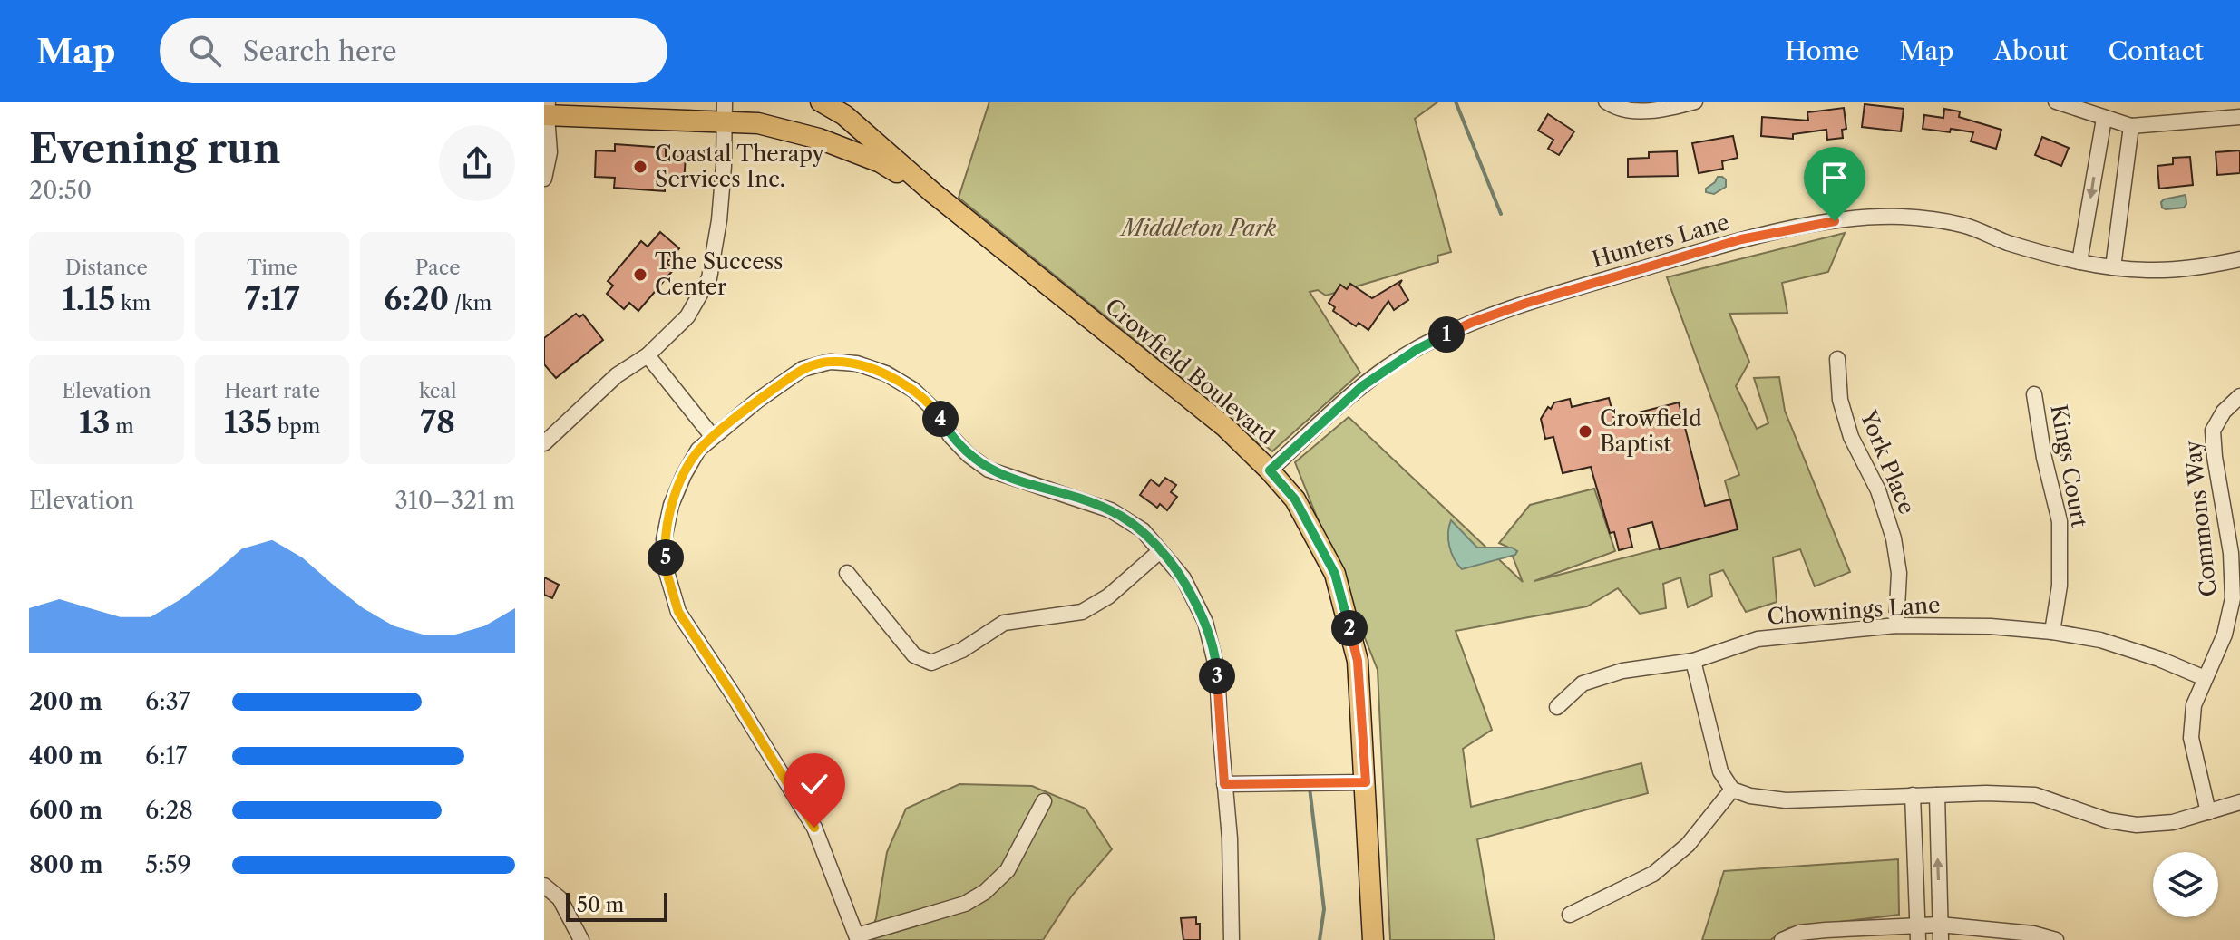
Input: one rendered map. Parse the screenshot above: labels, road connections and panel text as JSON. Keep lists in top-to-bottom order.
{
  "streets": {
    "main road": ["Crowfield Boulevard"],
    "street": [
      "Hunters Lane",
      "York Place",
      "Kings Court",
      "Commons Way",
      "Chownings Lane"
    ]
  },
  "crossings": [
    ["Hunters Lane", "Crowfield Boulevard"],
    ["York Place", "Chownings Lane"],
    ["Kings Court", "Chownings Lane"],
    ["Commons Way", "Chownings Lane"]
  ],
  "parks": ["Middleton Park"],
  "places": ["Coastal Therapy Services Inc.", "The Success Center", "Crowfield Baptist"],
  "scale_bar": "50 m",
  "page": {
    "header": "Map",
    "search": "Search here",
    "nav": [
      "Home",
      "Map",
      "About",
      "Contact"
    ],
    "heading": ["Evening run", "20:50"],
    "stats": [
      ["Distance", "1.15 km"],
      ["Time", "7:17"],
      ["Pace", "6:20 /km"],
      ["Elevation", "13 m"],
      ["Heart rate", "135 bpm"],
      ["kcal", "78"]
    ],
    "pins": [
      "1",
      "4",
      "5",
      "2",
      "3"
    ],
    "chart": ["Elevation", "310–321 m"],
    "list": [
      {
        "name": "200 m",
        "note": "6:37"
      },
      {
        "name": "400 m",
        "note": "6:17"
      },
      {
        "name": "600 m",
        "note": "6:28"
      },
      {
        "name": "800 m",
        "note": "5:59"
      }
    ],
    "scale": "50 m"
  }
}
